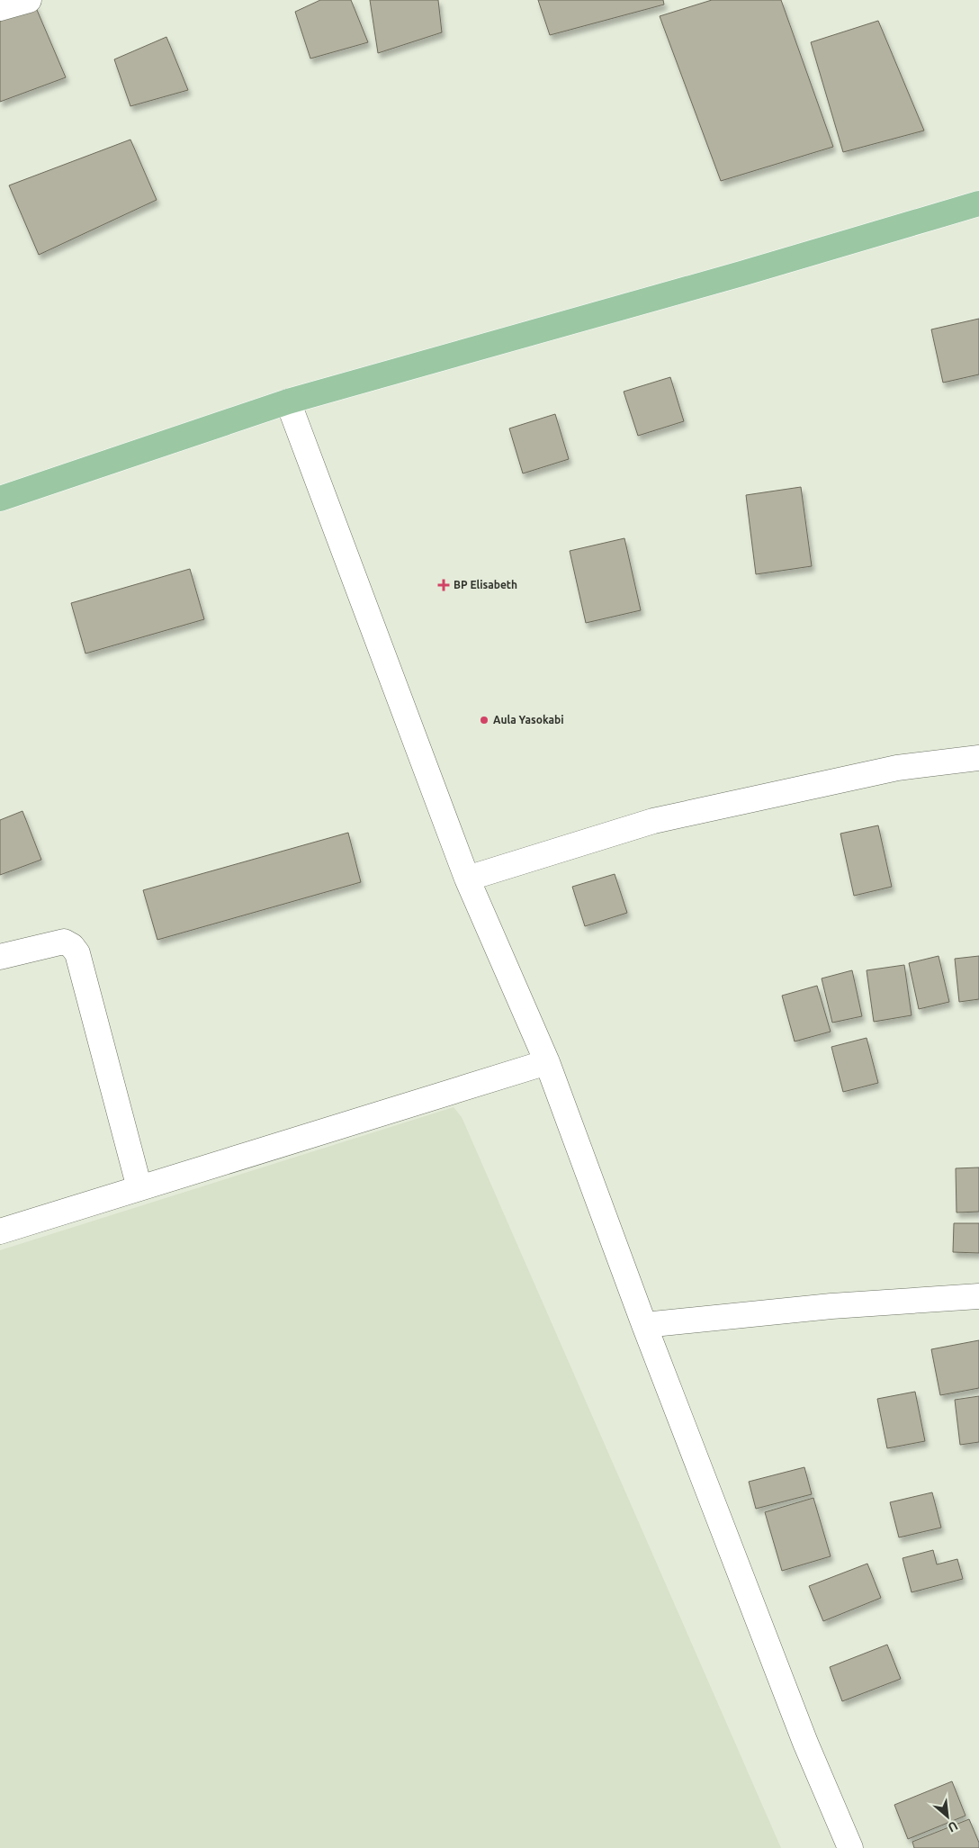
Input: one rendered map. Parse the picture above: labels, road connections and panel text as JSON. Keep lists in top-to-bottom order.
{
  "places": {
    "health": ["BP Elisabeth"],
    "other": ["Aula Yasokabi"]
  },
  "north": "bottom right"
}
